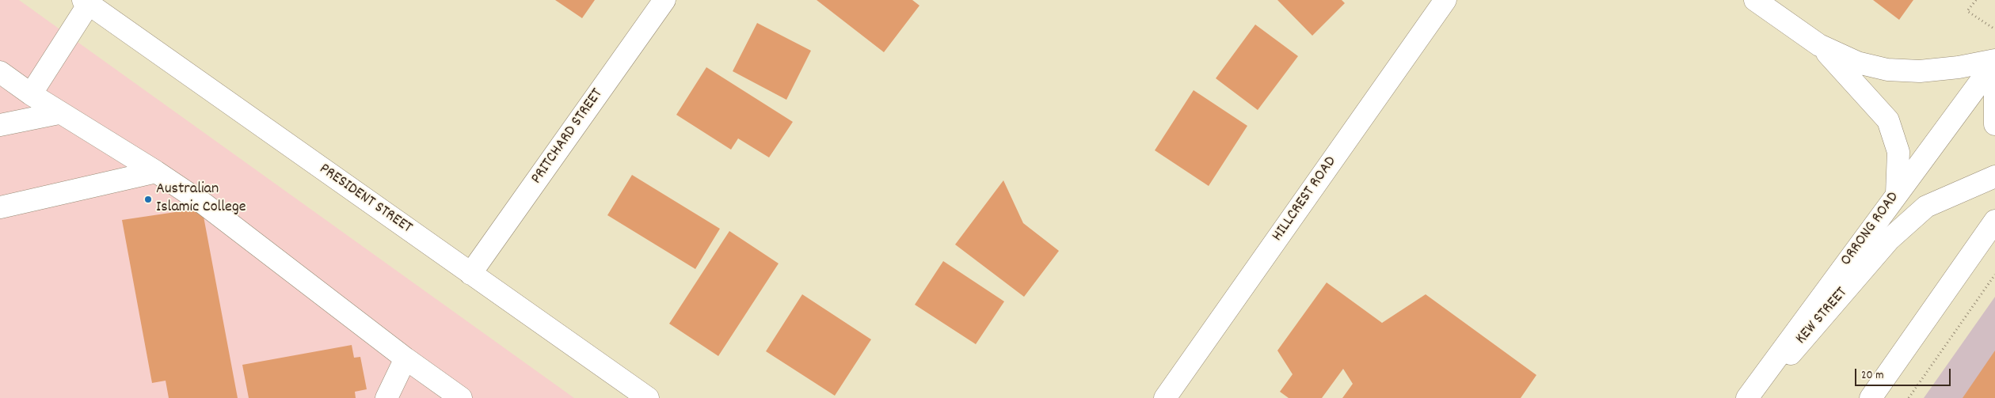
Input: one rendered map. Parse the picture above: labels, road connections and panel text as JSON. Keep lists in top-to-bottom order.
{
  "streets": {
    "main road": [
      "PRITCHARD STREET",
      "PRESIDENT STREET",
      "HILLCREST ROAD",
      "ORRONG ROAD",
      "KEW STREET"
    ]
  },
  "crossings": [
    ["PRITCHARD STREET", "PRESIDENT STREET"]
  ],
  "places": ["Australian Islamic College"],
  "scale_bar": "20 m"
}
